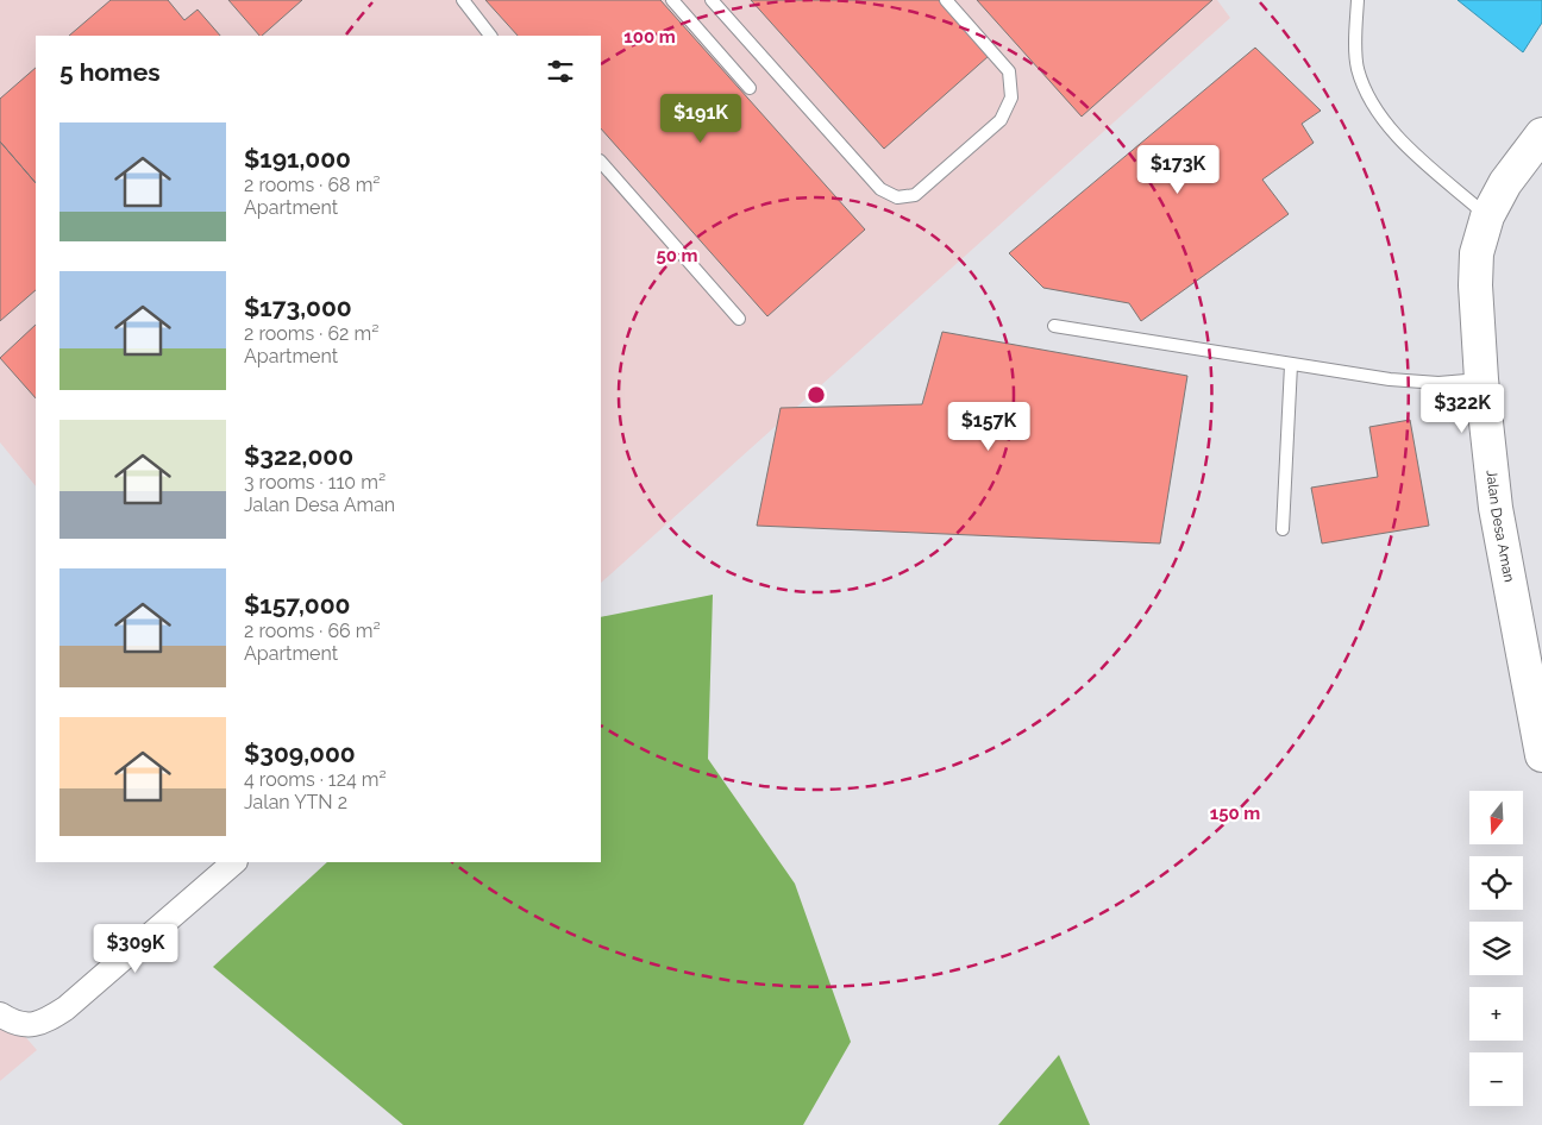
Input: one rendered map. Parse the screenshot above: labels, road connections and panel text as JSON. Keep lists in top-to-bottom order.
{
  "streets": {
    "street": ["Jalan Desa Aman"]
  },
  "north": "bottom",
  "page": {
    "heading": "5 homes",
    "price": [
      "$191K",
      "$173K",
      "$322K",
      "$157K",
      "$309K"
    ],
    "list": [
      {
        "name": "$191,000",
        "note": "2 rooms · 68 m² · Apartment"
      },
      {
        "name": "$173,000",
        "note": "2 rooms · 62 m² · Apartment"
      },
      {
        "name": "$322,000",
        "note": "3 rooms · 110 m² · Jalan Desa Aman"
      },
      {
        "name": "$157,000",
        "note": "2 rooms · 66 m² · Apartment"
      },
      {
        "name": "$309,000",
        "note": "4 rooms · 124 m² · Jalan YTN 2"
      }
    ],
    "map_buttons": ["+", "−"]
  },
  "rings": ["100 m", "50 m", "150 m"]
}
